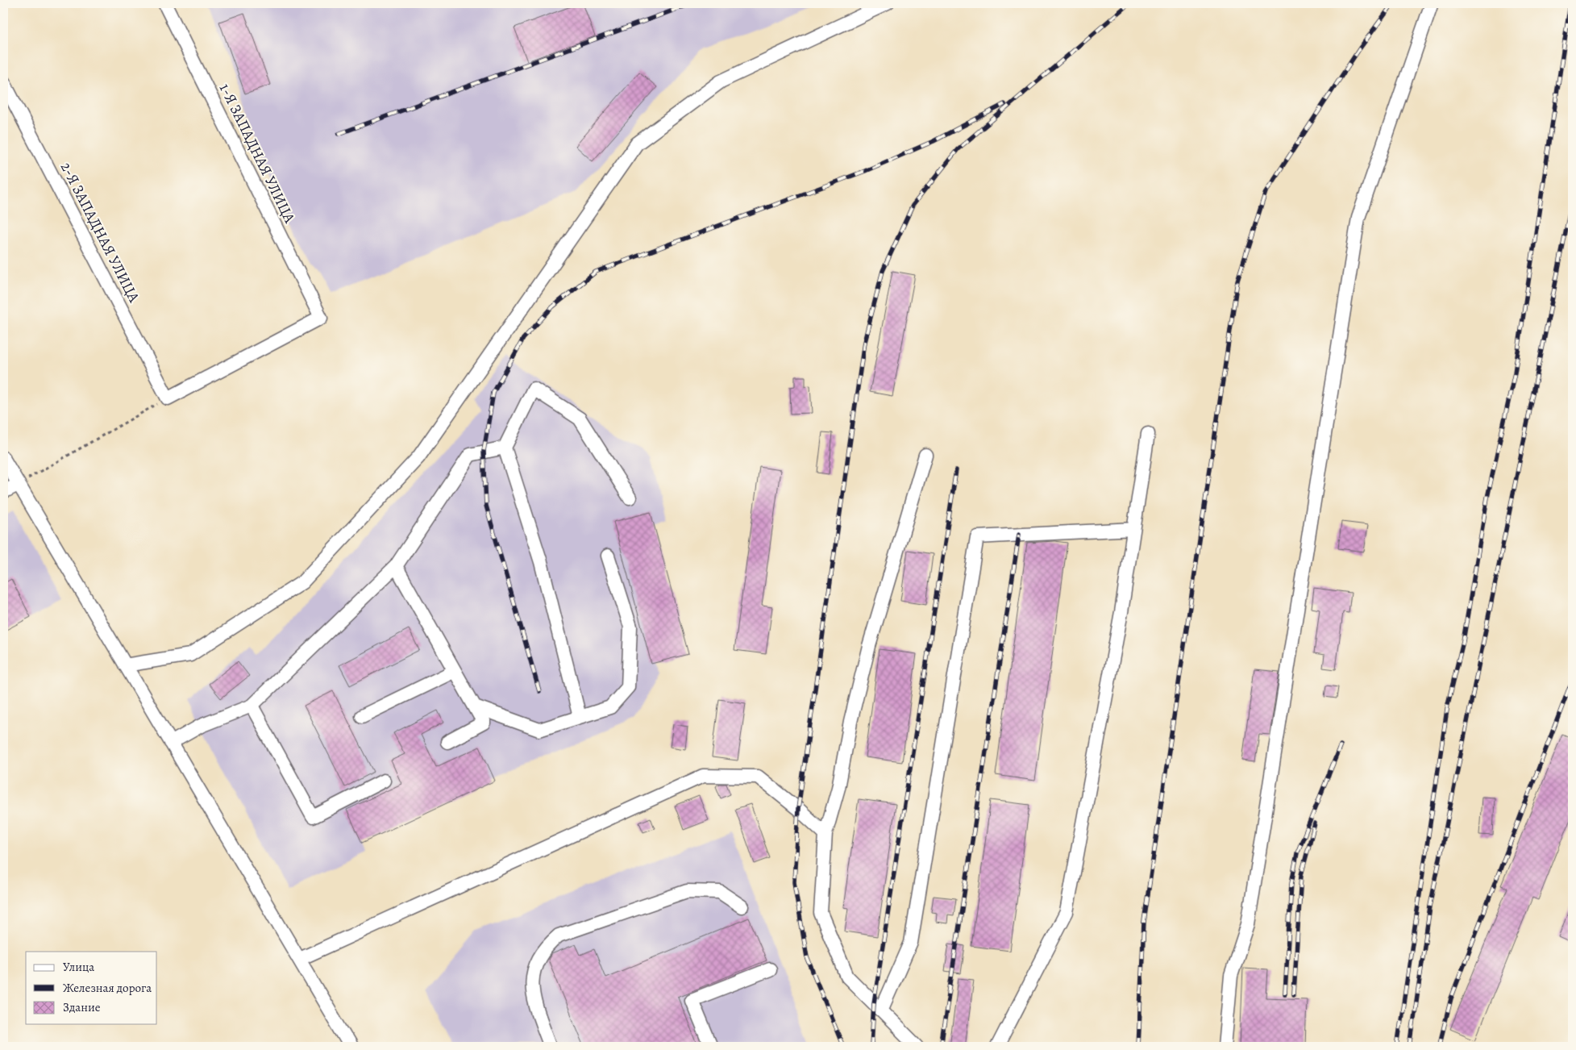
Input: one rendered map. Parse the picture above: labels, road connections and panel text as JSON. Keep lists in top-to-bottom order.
{
  "streets": {
    "street": ["1-Я ЗАПАДНАЯ УЛИЦА", "2-Я ЗАПАДНАЯ УЛИЦА"]
  },
  "crossings": [
    ["1-Я ЗАПАДНАЯ УЛИЦА", "2-Я ЗАПАДНАЯ УЛИЦА"]
  ],
  "legend": ["Улица", "Железная дорога", "Здание"]
}
